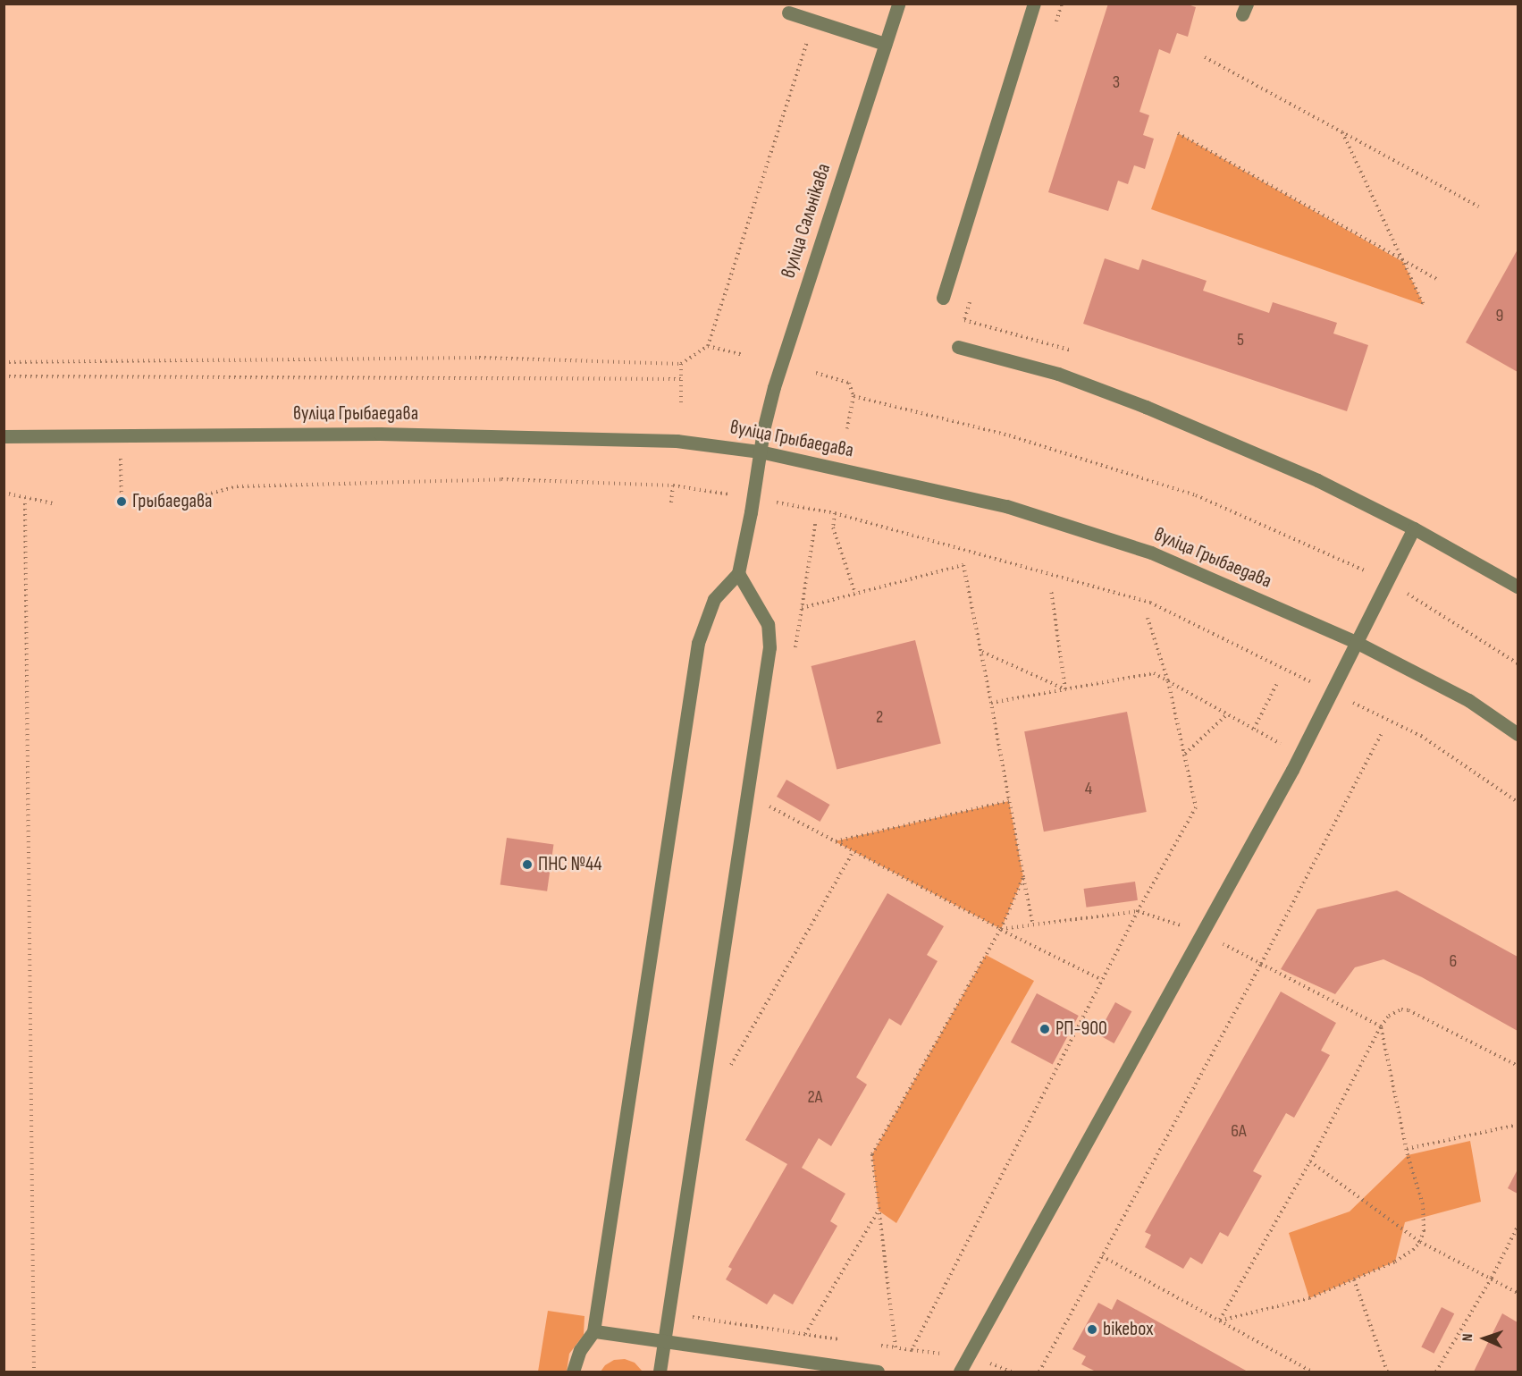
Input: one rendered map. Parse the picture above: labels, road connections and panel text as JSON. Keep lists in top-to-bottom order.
{
  "streets": {
    "street": ["вуліца Сальнікава", "вуліца Грыбаедава"]
  },
  "crossings": [
    ["вуліца Сальнікава", "вуліца Грыбаедава"]
  ],
  "places": [
    "Грыбаедава",
    "ПНС №44",
    "РП-900",
    "bikebox"
  ],
  "house_numbers": [
    "3",
    "9",
    "5",
    "2",
    "4",
    "6",
    "2А",
    "6А"
  ],
  "north": "left"
}
